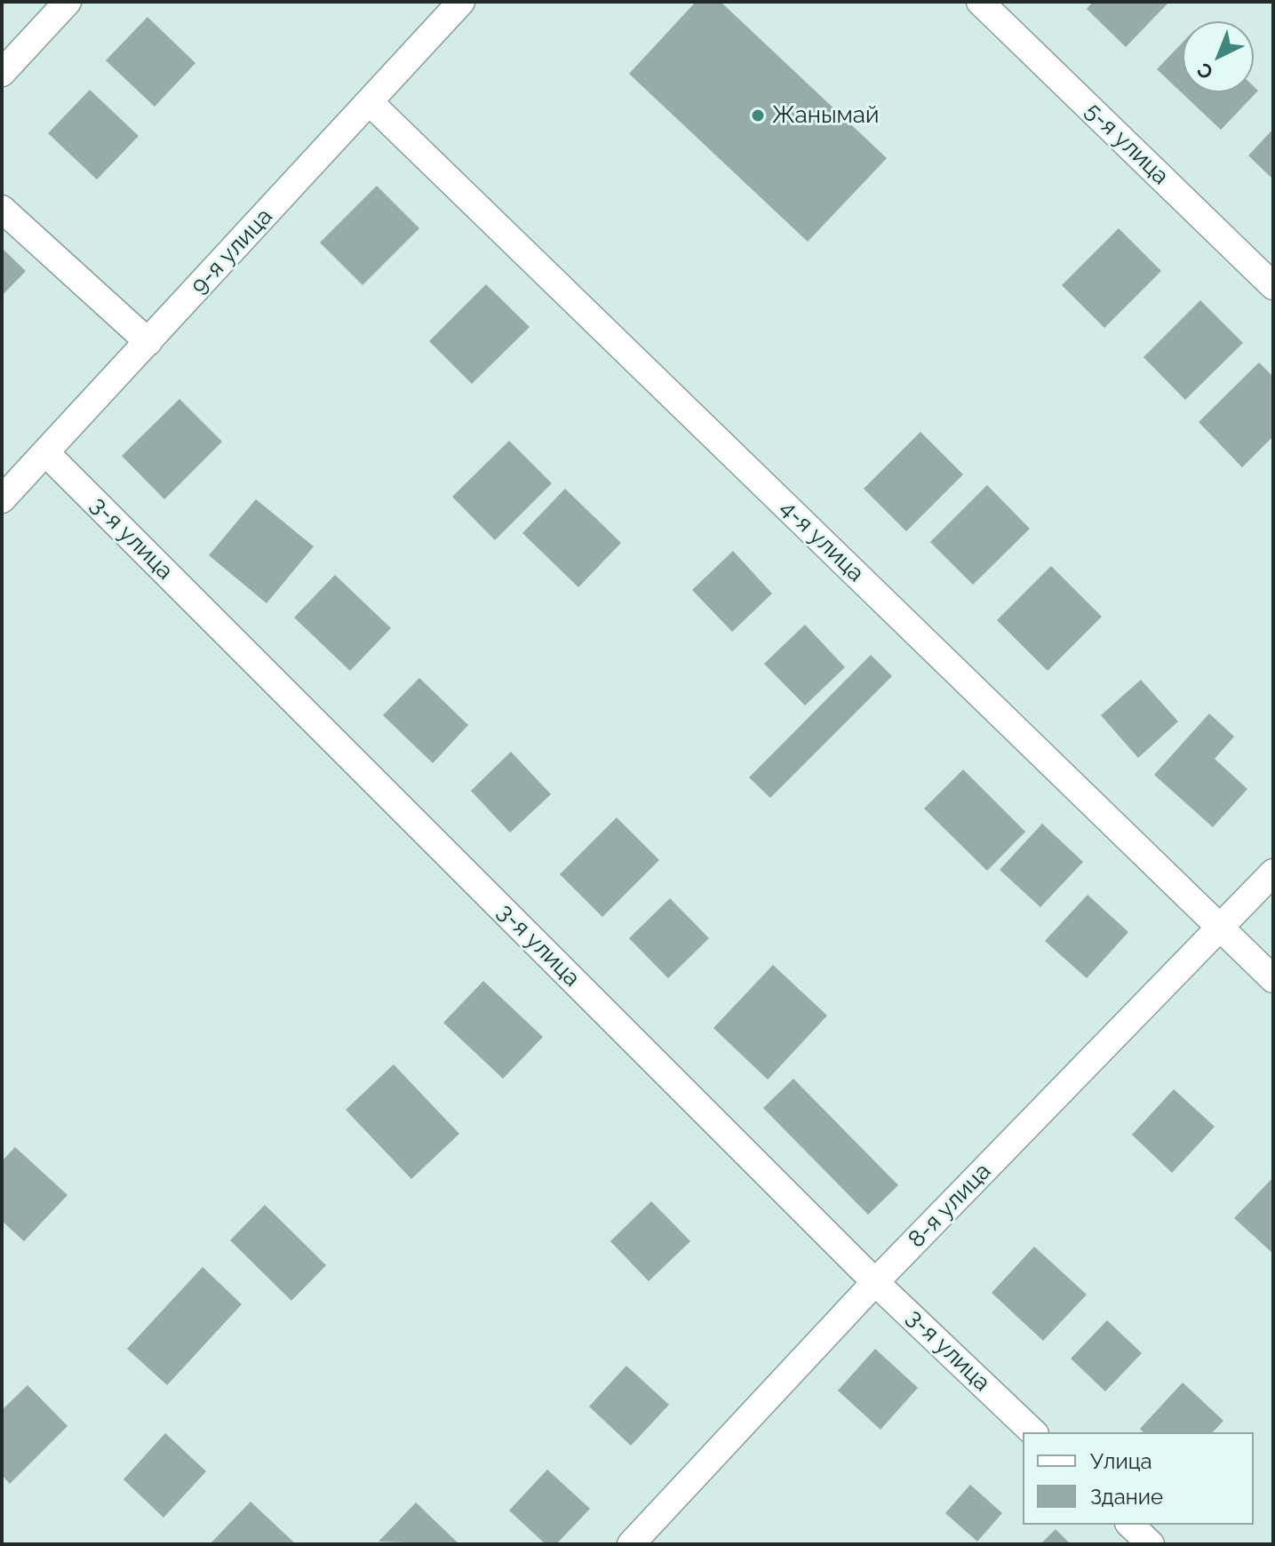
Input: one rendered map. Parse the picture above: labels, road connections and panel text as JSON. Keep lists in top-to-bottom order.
{
  "streets": {
    "street": [
      "5-я улица",
      "9-я улица",
      "3-я улица",
      "4-я улица",
      "8-я улица"
    ]
  },
  "crossings": [
    ["9-я улица", "3-я улица"],
    ["9-я улица", "4-я улица"],
    ["3-я улица", "8-я улица"],
    ["4-я улица", "8-я улица"]
  ],
  "places": ["Жанымай"],
  "legend": ["Улица", "Здание"],
  "north": "bottom left"
}
